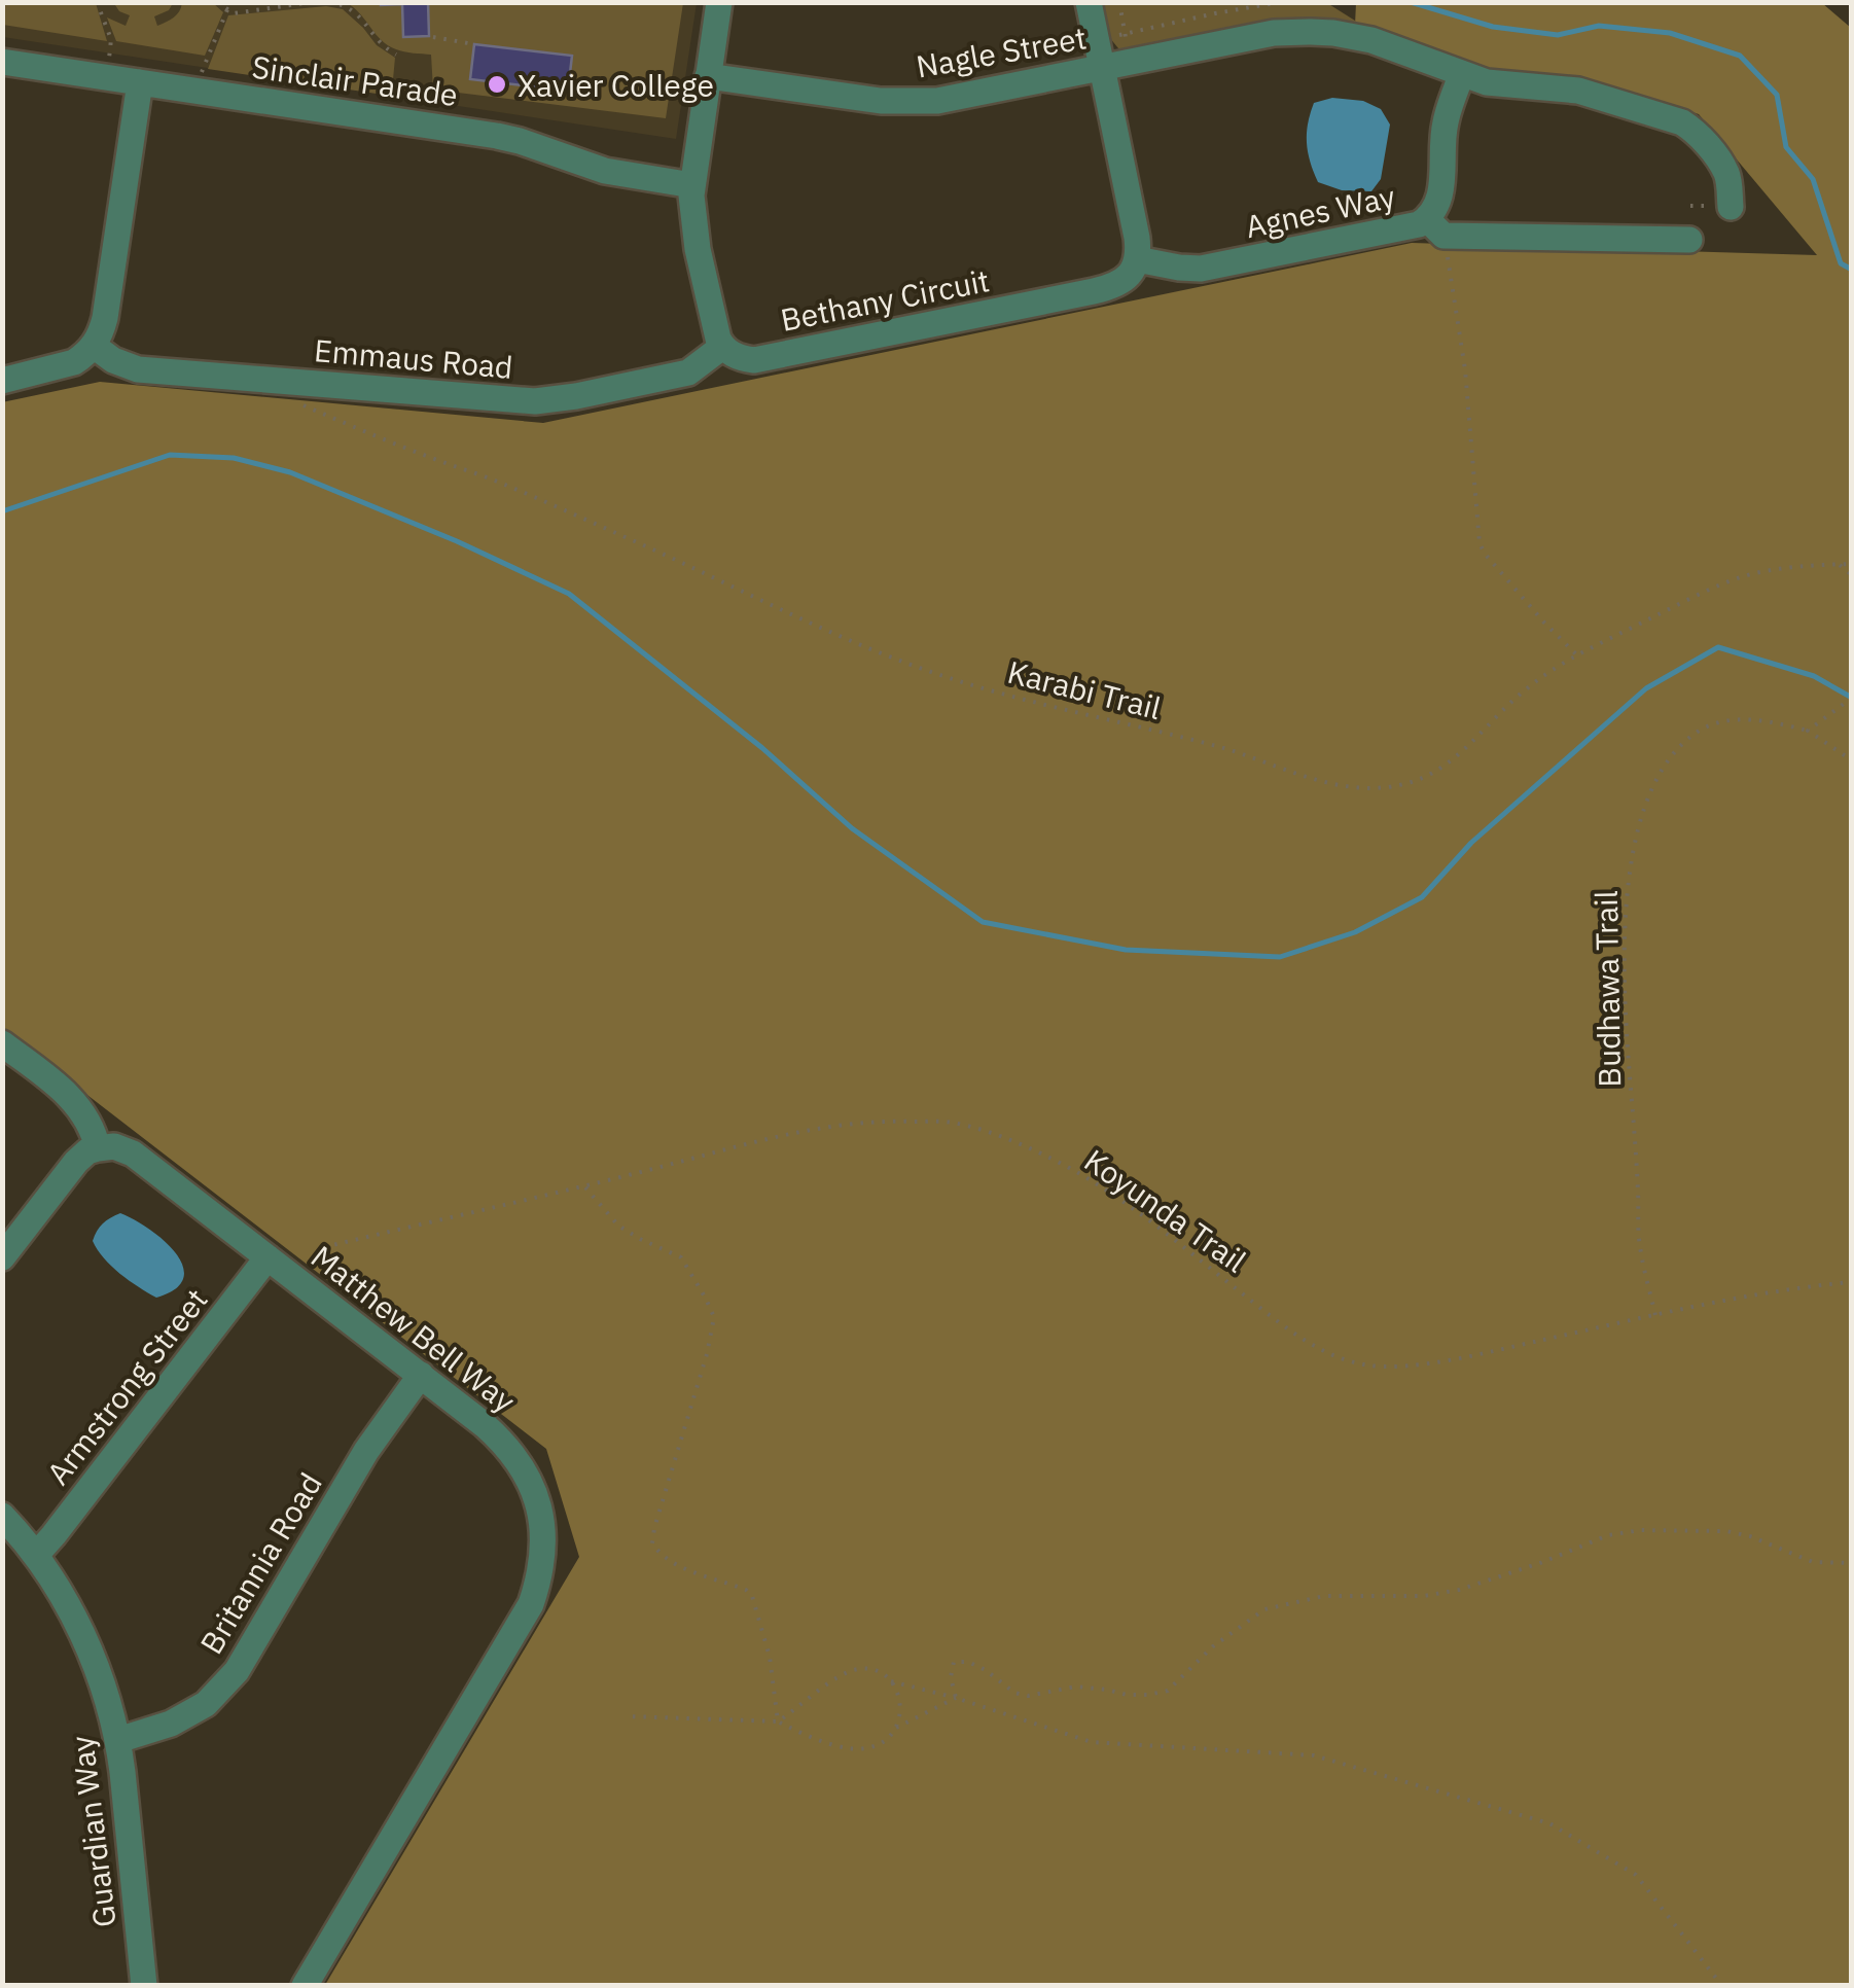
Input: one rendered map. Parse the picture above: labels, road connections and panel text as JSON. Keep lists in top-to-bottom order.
{
  "streets": {
    "street": [
      "Nagle Street",
      "Sinclair Parade",
      "Agnes Way",
      "Bethany Circuit",
      "Emmaus Road",
      "Matthew Bell Way",
      "Armstrong Street",
      "Britannia Road",
      "Guardian Way"
    ],
    "path": ["Karabi Trail", "Budhawa Trail", "Koyunda Trail"]
  },
  "crossings": [
    ["Nagle Street", "Agnes Way"],
    ["Agnes Way", "Bethany Circuit"],
    ["Bethany Circuit", "Emmaus Road"],
    ["Budhawa Trail", "Koyunda Trail"],
    ["Matthew Bell Way", "Armstrong Street"],
    ["Matthew Bell Way", "Britannia Road"],
    ["Armstrong Street", "Guardian Way"],
    ["Britannia Road", "Guardian Way"]
  ],
  "places": ["Xavier College"]
}
